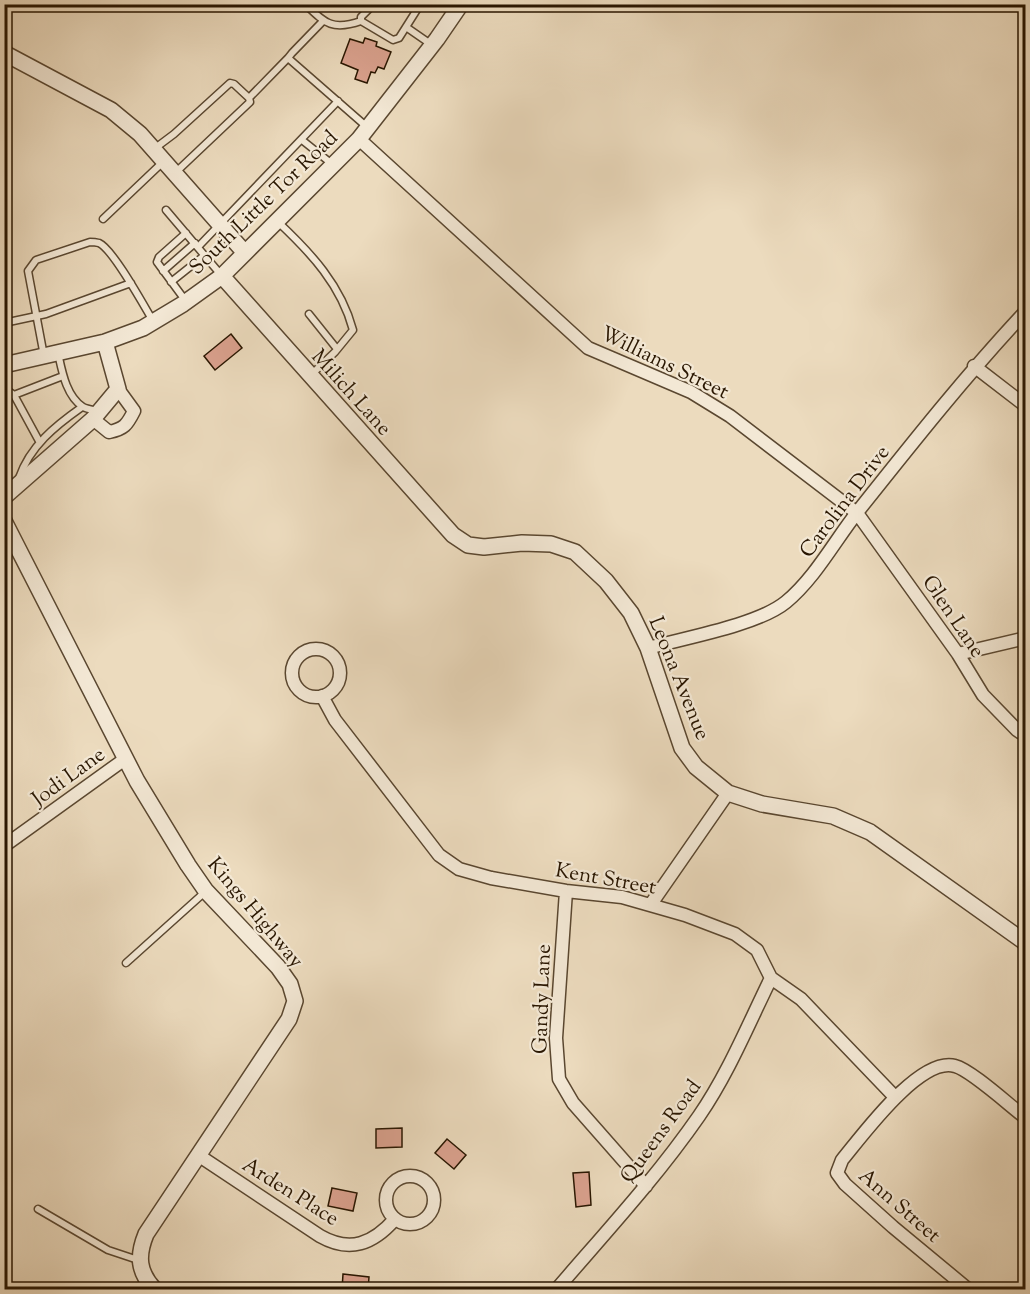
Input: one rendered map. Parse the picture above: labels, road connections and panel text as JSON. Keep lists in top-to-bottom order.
{
  "streets": {
    "street": [
      "South Little Tor Road",
      "Williams Street",
      "Milich Lane",
      "Carolina Drive",
      "Glen Lane",
      "Leona Avenue",
      "Jodi Lane",
      "Kent Street",
      "Kings Highway",
      "Gandy Lane",
      "Queens Road",
      "Arden Place",
      "Ann Street"
    ]
  },
  "crossings": [
    ["South Little Tor Road", "Williams Street"],
    ["South Little Tor Road", "Milich Lane"],
    ["Williams Street", "Carolina Drive"],
    ["Williams Street", "Glen Lane"],
    ["Milich Lane", "Leona Avenue"],
    ["Carolina Drive", "Glen Lane"],
    ["Carolina Drive", "Leona Avenue"],
    ["Jodi Lane", "Kings Highway"],
    ["Kent Street", "Gandy Lane"],
    ["Kent Street", "Queens Road"],
    ["Kent Street", "Ann Street"],
    ["Kings Highway", "Arden Place"],
    ["Gandy Lane", "Queens Road"]
  ]
}
